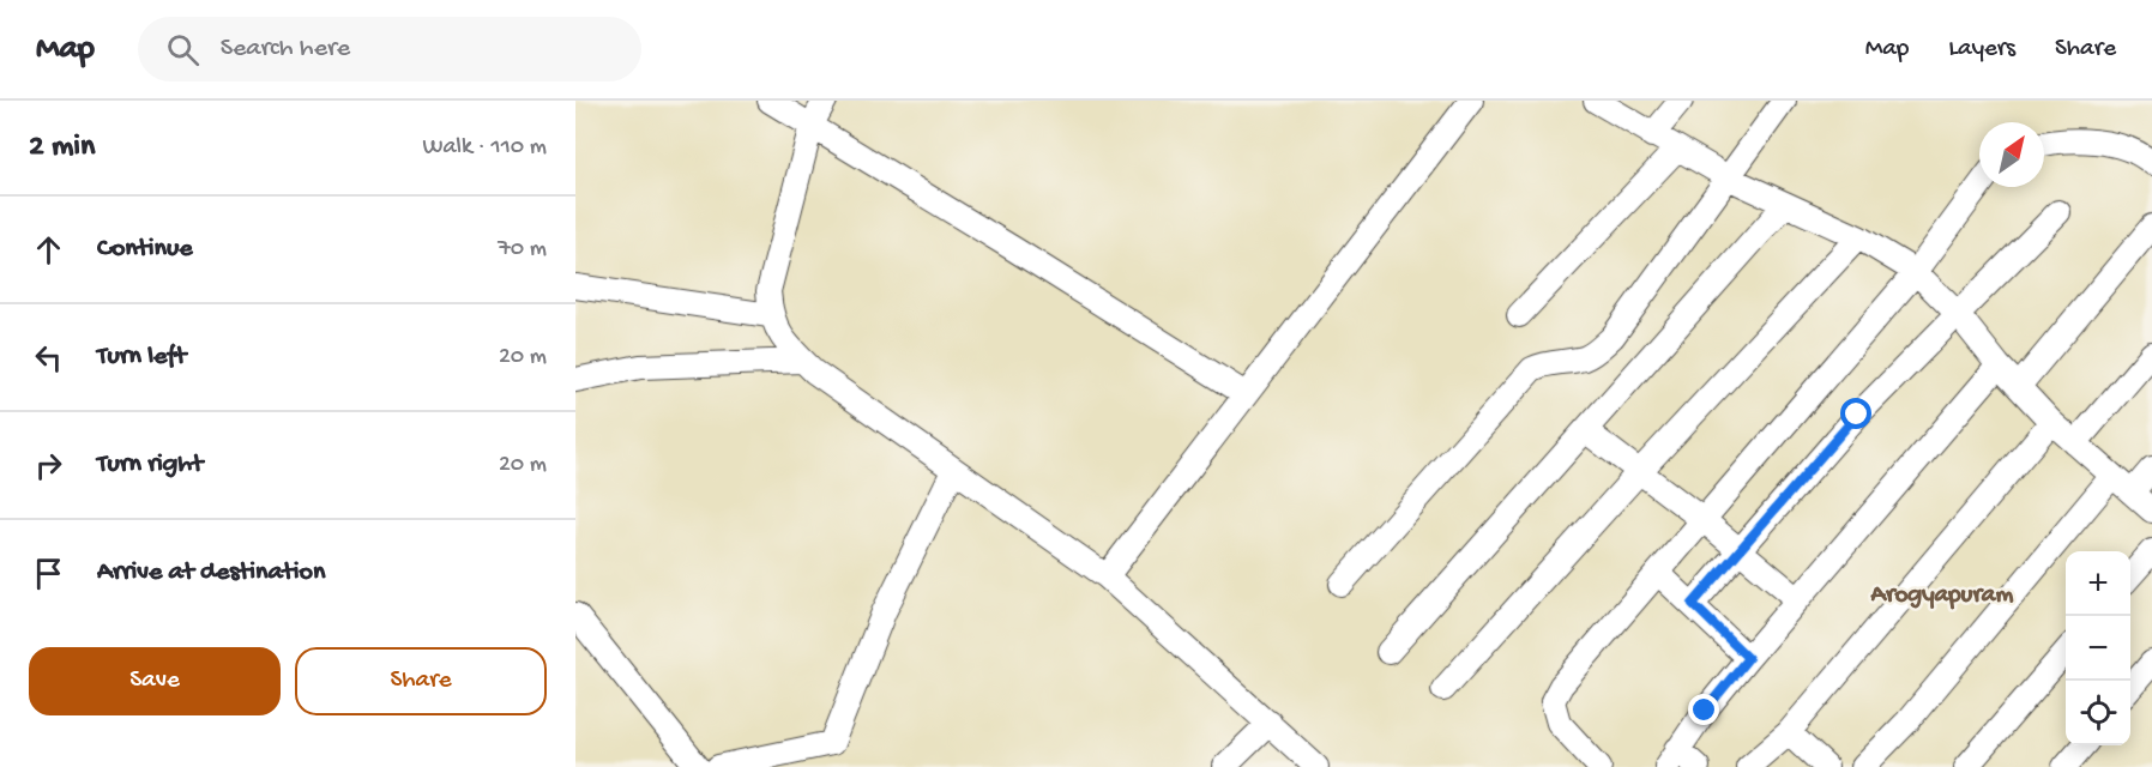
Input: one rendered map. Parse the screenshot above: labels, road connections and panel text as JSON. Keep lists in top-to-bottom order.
{
  "districts": ["Arogyapuram"],
  "north": "top right",
  "page": {
    "header": "Map",
    "search": "Search here",
    "nav": ["Map", "Layers", "Share"],
    "heading": ["2 min", "Walk · 110 m"],
    "list": [
      ["Continue", "70 m"],
      ["Turn left", "20 m"],
      ["Turn right", "20 m"],
      "Arrive at destination"
    ],
    "map_buttons": ["+", "−"],
    "buttons": ["Save", "Share"]
  }
}
